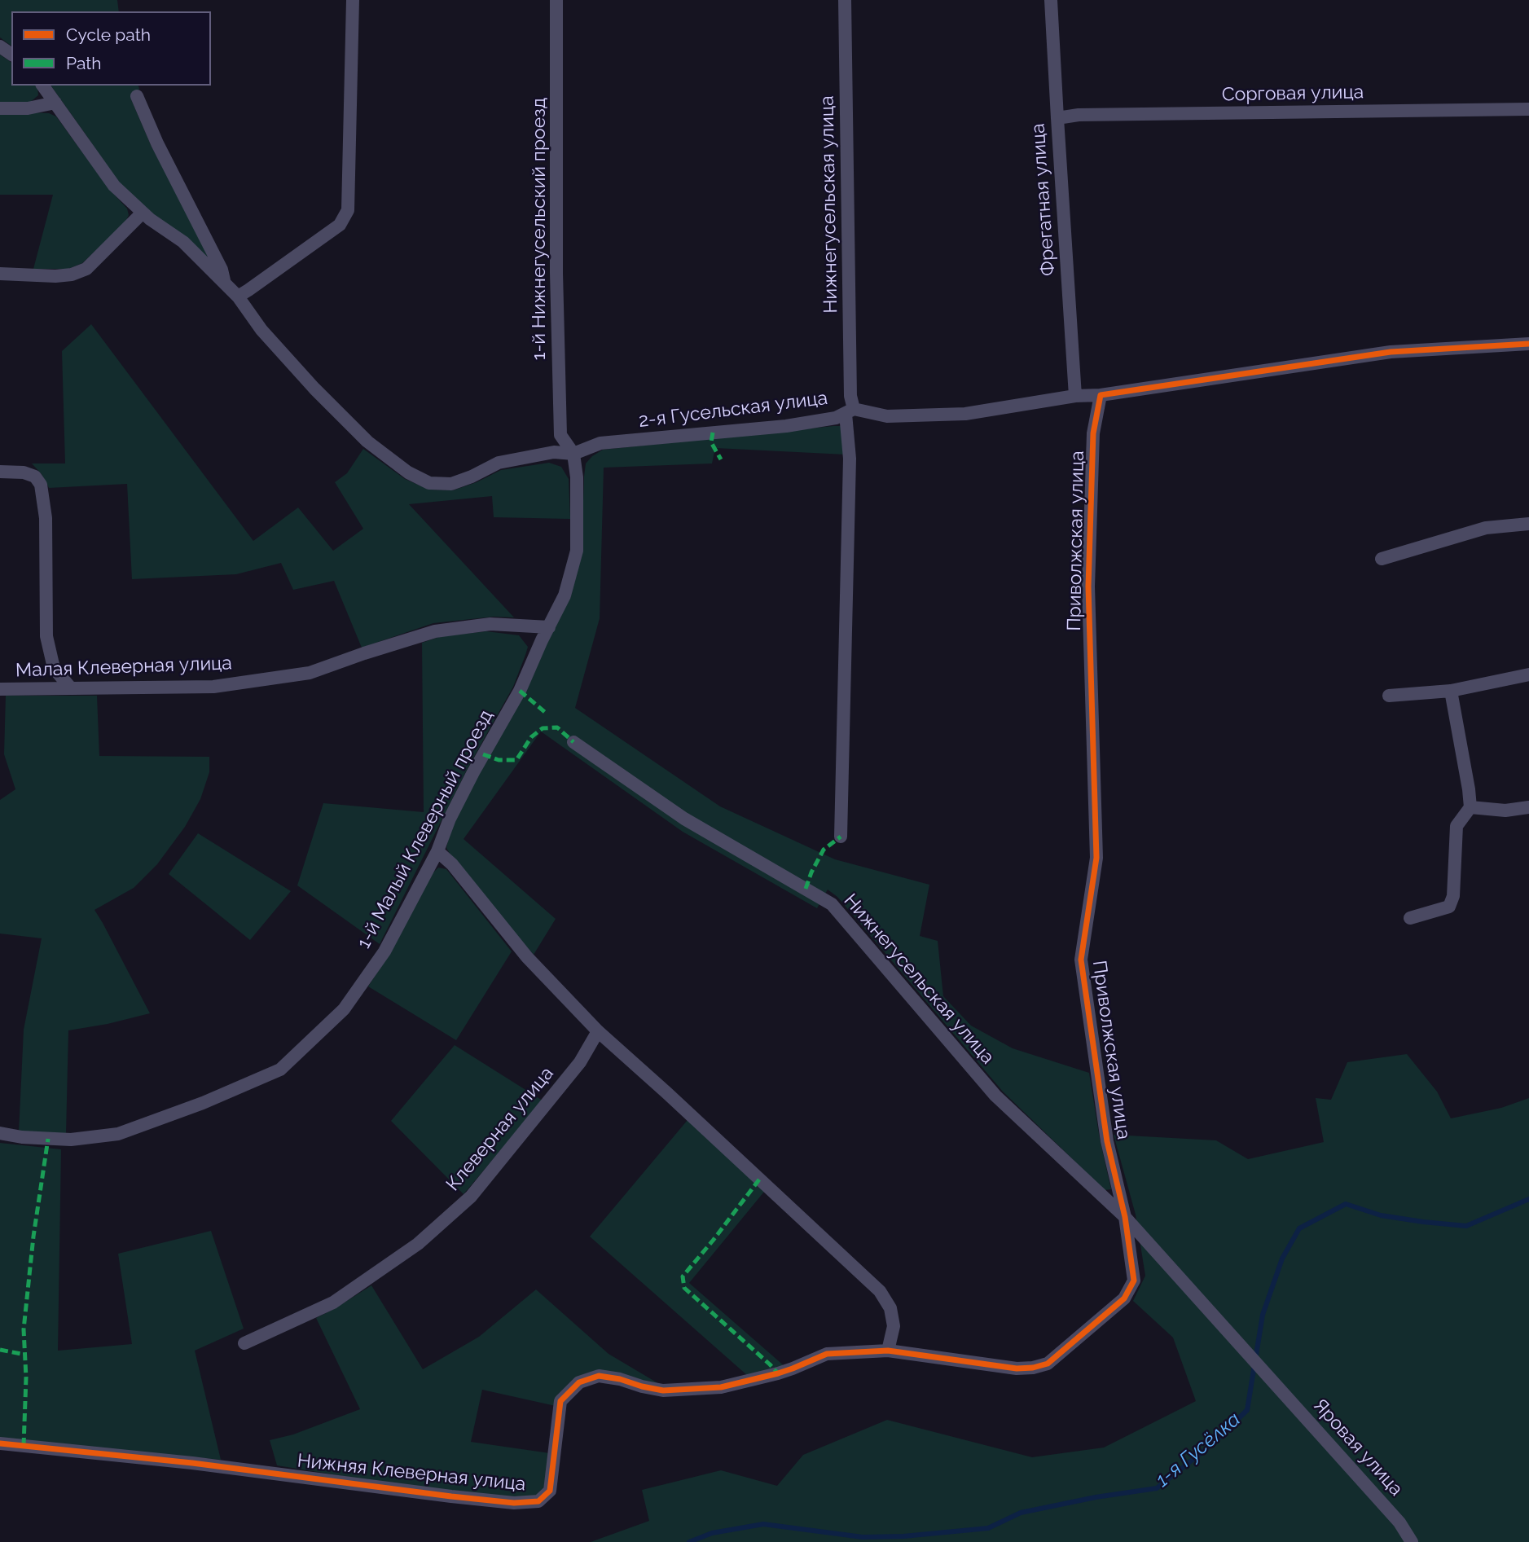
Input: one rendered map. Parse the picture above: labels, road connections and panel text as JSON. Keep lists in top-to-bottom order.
{
  "streets": {
    "street": [
      "Сорговая улица",
      "Фрегатная улица",
      "Нижнегусельская улица",
      "1-й Нижнегусельский проезд",
      "2-я Гусельская улица",
      "Приволжская улица",
      "Малая Клеверная улица",
      "1-й Малый Клеверный проезд",
      "Клеверная улица",
      "Яровая улица",
      "Нижняя Клеверная улица"
    ]
  },
  "crossings": [
    ["Сорговая улица", "Фрегатная улица"],
    ["Фрегатная улица", "2-я Гусельская улица"],
    ["Нижнегусельская улица", "2-я Гусельская улица"],
    ["Нижнегусельская улица", "Приволжская улица"],
    ["Нижнегусельская улица", "Яровая улица"],
    ["Нижнегусельская улица", "Нижняя Клеверная улица"],
    ["1-й Нижнегусельский проезд", "2-я Гусельская улица"],
    ["1-й Нижнегусельский проезд", "1-й Малый Клеверный проезд"],
    ["2-я Гусельская улица", "Приволжская улица"],
    ["2-я Гусельская улица", "1-й Малый Клеверный проезд"],
    ["Приволжская улица", "Нижняя Клеверная улица"],
    ["Малая Клеверная улица", "1-й Малый Клеверный проезд"]
  ],
  "water": ["1-я Гусёлка"],
  "legend": ["Cycle path", "Path"]
}
